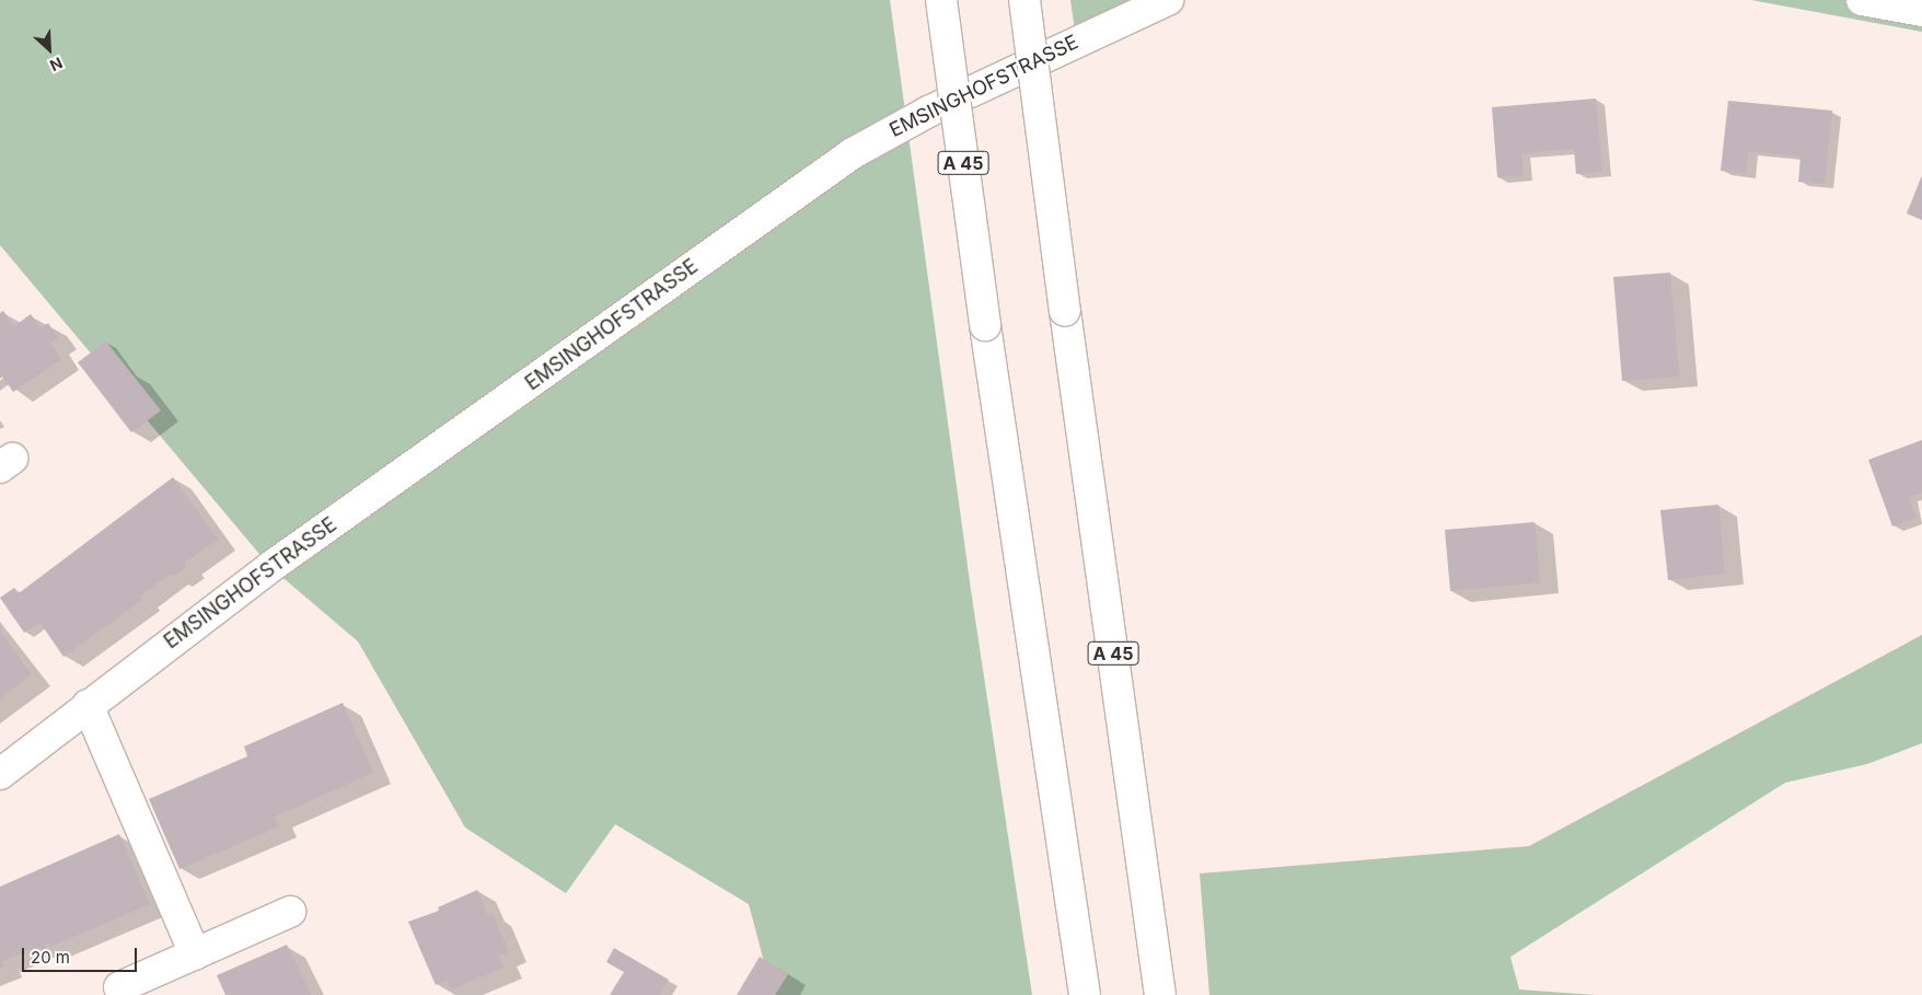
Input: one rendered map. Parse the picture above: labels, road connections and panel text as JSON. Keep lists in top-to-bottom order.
{
  "streets": {
    "main road": ["EMSINGHOFSTRASSE", "A 45"]
  },
  "scale_bar": "20 m",
  "north": "bottom right"
}
